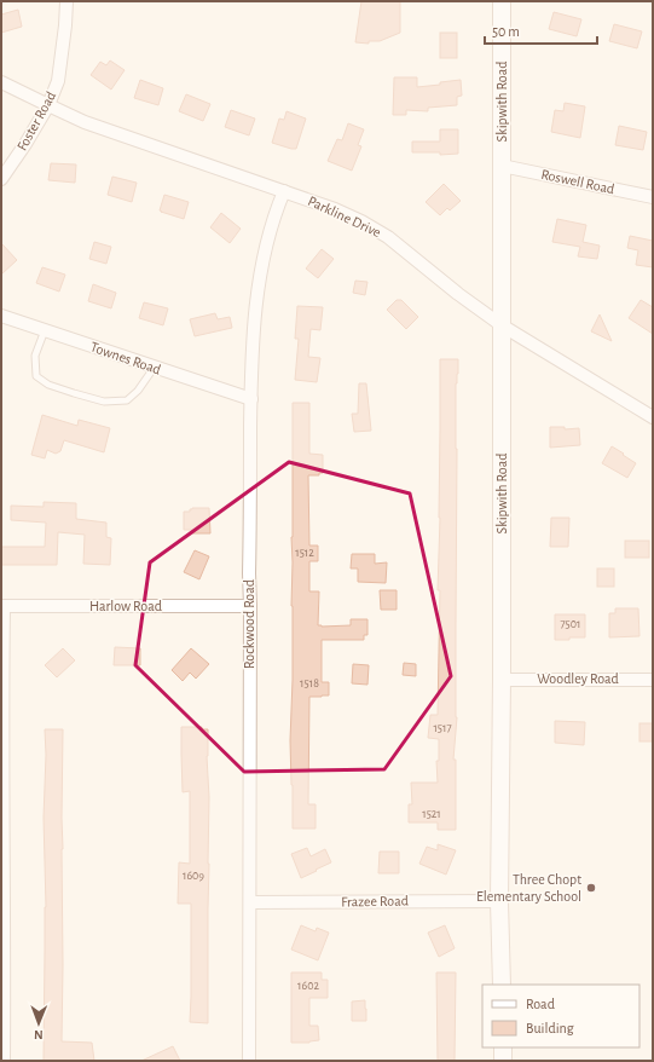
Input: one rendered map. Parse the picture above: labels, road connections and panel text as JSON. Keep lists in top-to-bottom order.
{
  "streets": {
    "main road": ["Skipwith Road"],
    "street": [
      "Foster Road",
      "Roswell Road",
      "Parkline Drive",
      "Townes Road",
      "Harlow Road",
      "Rockwood Road",
      "Woodley Road",
      "Frazee Road"
    ]
  },
  "crossings": [
    ["Skipwith Road", "Roswell Road"],
    ["Skipwith Road", "Parkline Drive"],
    ["Skipwith Road", "Woodley Road"],
    ["Skipwith Road", "Frazee Road"],
    ["Foster Road", "Parkline Drive"],
    ["Parkline Drive", "Rockwood Road"],
    ["Townes Road", "Rockwood Road"],
    ["Harlow Road", "Rockwood Road"],
    ["Rockwood Road", "Frazee Road"]
  ],
  "places": ["Three Chopt Elementary School"],
  "house_numbers": [
    "1512",
    "7501",
    "1518",
    "1517",
    "1521",
    "1609",
    "1602"
  ],
  "legend": ["Road", "Building"],
  "scale_bar": "50 m",
  "north": "bottom"
}
